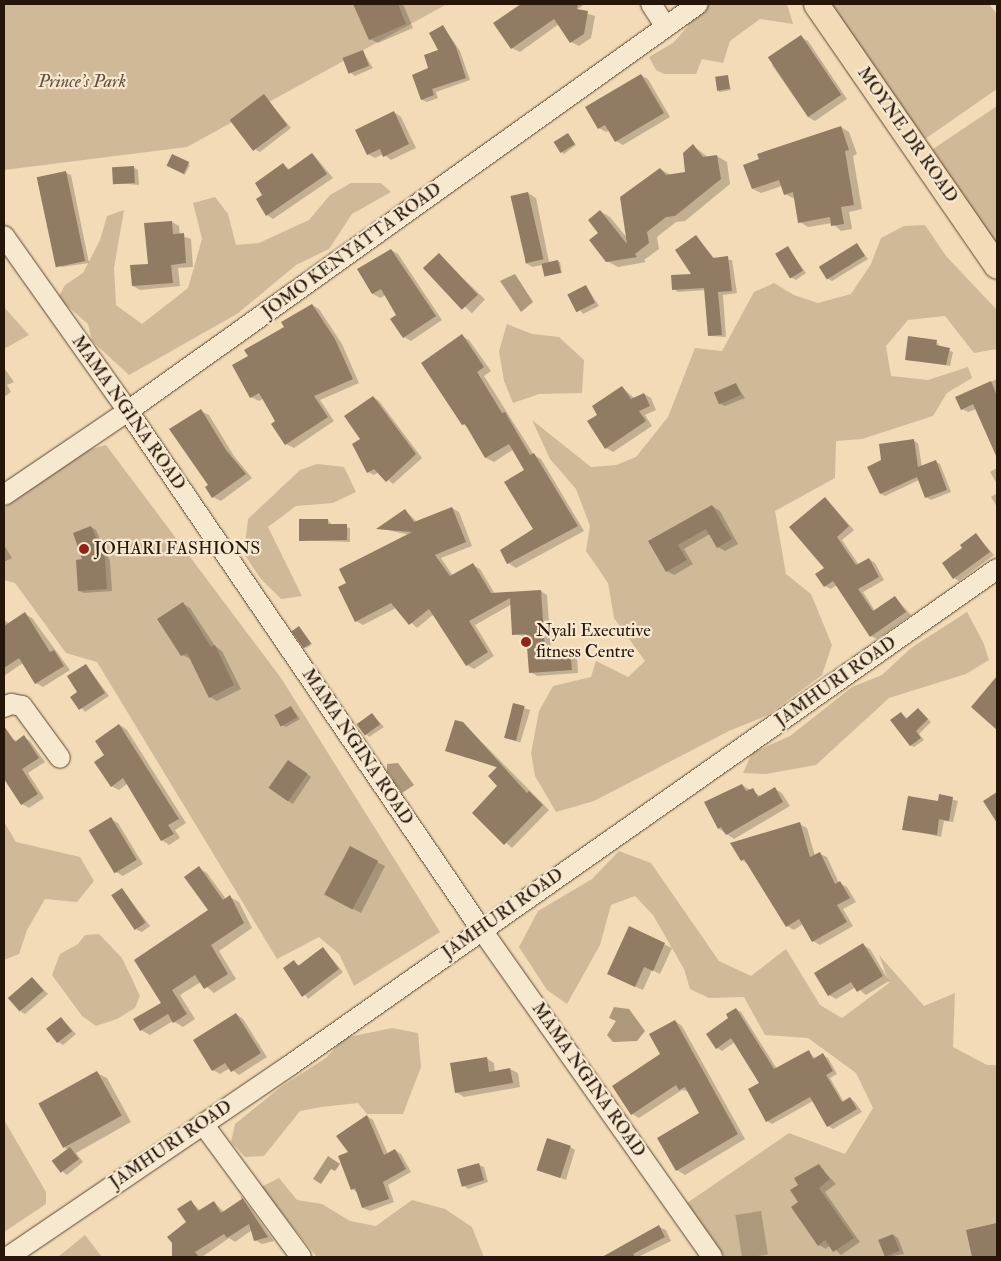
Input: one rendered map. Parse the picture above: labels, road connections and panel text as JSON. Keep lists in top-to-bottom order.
{
  "streets": {
    "main road": ["MOYNE DR ROAD"],
    "street": ["JOMO KENYATTA ROAD", "MAMA NGINA ROAD", "JAMHURI ROAD"]
  },
  "crossings": [
    ["JOMO KENYATTA ROAD", "MAMA NGINA ROAD"],
    ["MAMA NGINA ROAD", "JAMHURI ROAD"]
  ],
  "parks": ["Prince's Park"],
  "places": ["JOHARI FASHIONS", "Nyali Executive fitness Centre"]
}
